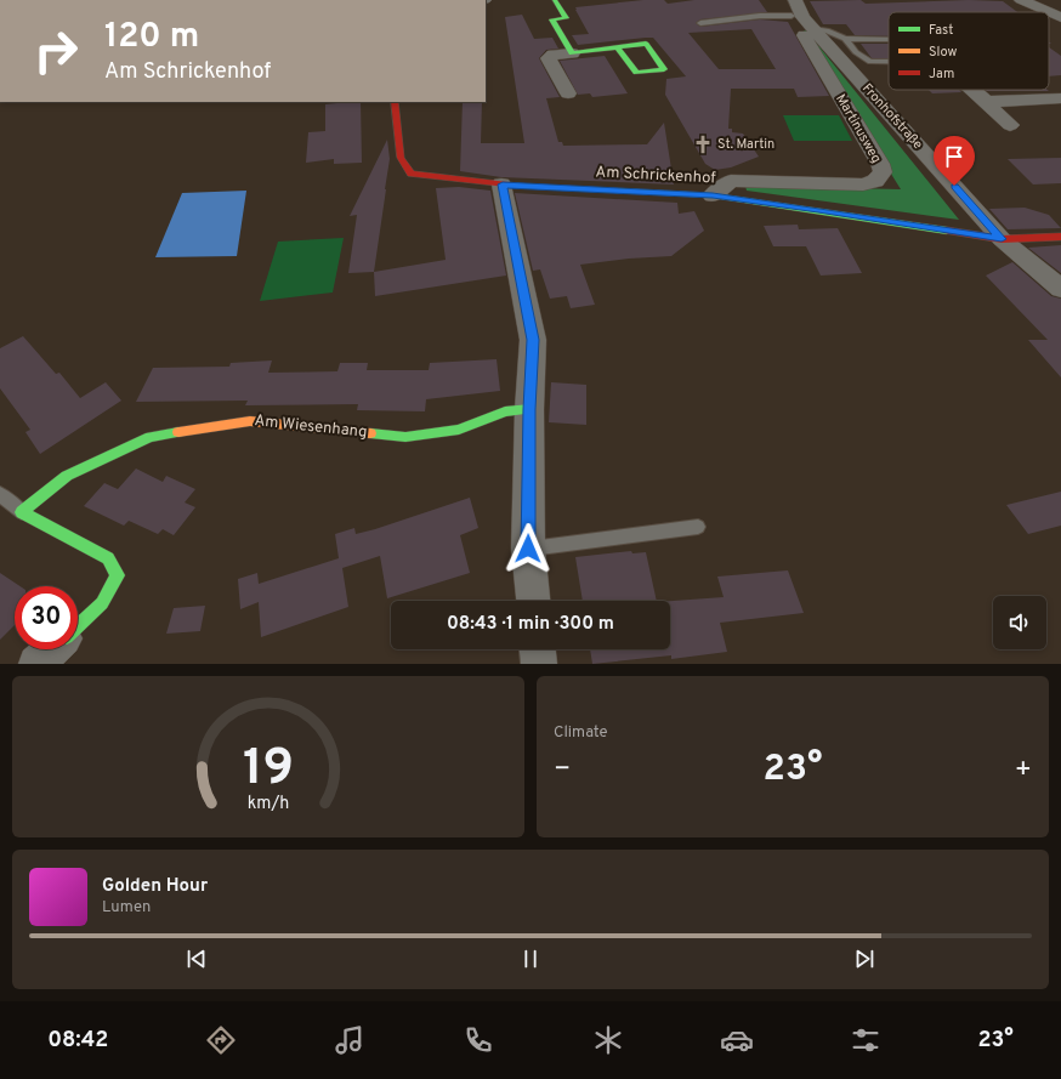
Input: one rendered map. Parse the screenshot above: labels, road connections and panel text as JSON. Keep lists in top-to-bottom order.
{
  "streets": {
    "street": [
      "Fronhofstraße",
      "Martinusweg",
      "Am Schrickenhof",
      "Am Wiesenhang"
    ]
  },
  "crossings": [
    ["Fronhofstraße", "Martinusweg"],
    ["Fronhofstraße", "Am Schrickenhof"],
    ["Martinusweg", "Am Schrickenhof"]
  ],
  "places": {
    "church": ["St. Martin"]
  },
  "legend": ["Fast", "Slow", "Jam"],
  "page": {
    "turn": ["120 m", "Am Schrickenhof"],
    "limit": "30",
    "trip": "08:43 · 1 min · 300 m",
    "tile": "Climate",
    "heat": ["−", "23°", "+"],
    "song": ["Golden Hour", "Lumen"],
    "tabs": ["08:42", "23°"],
    "gauge": ["19", "km/h"]
  }
}
